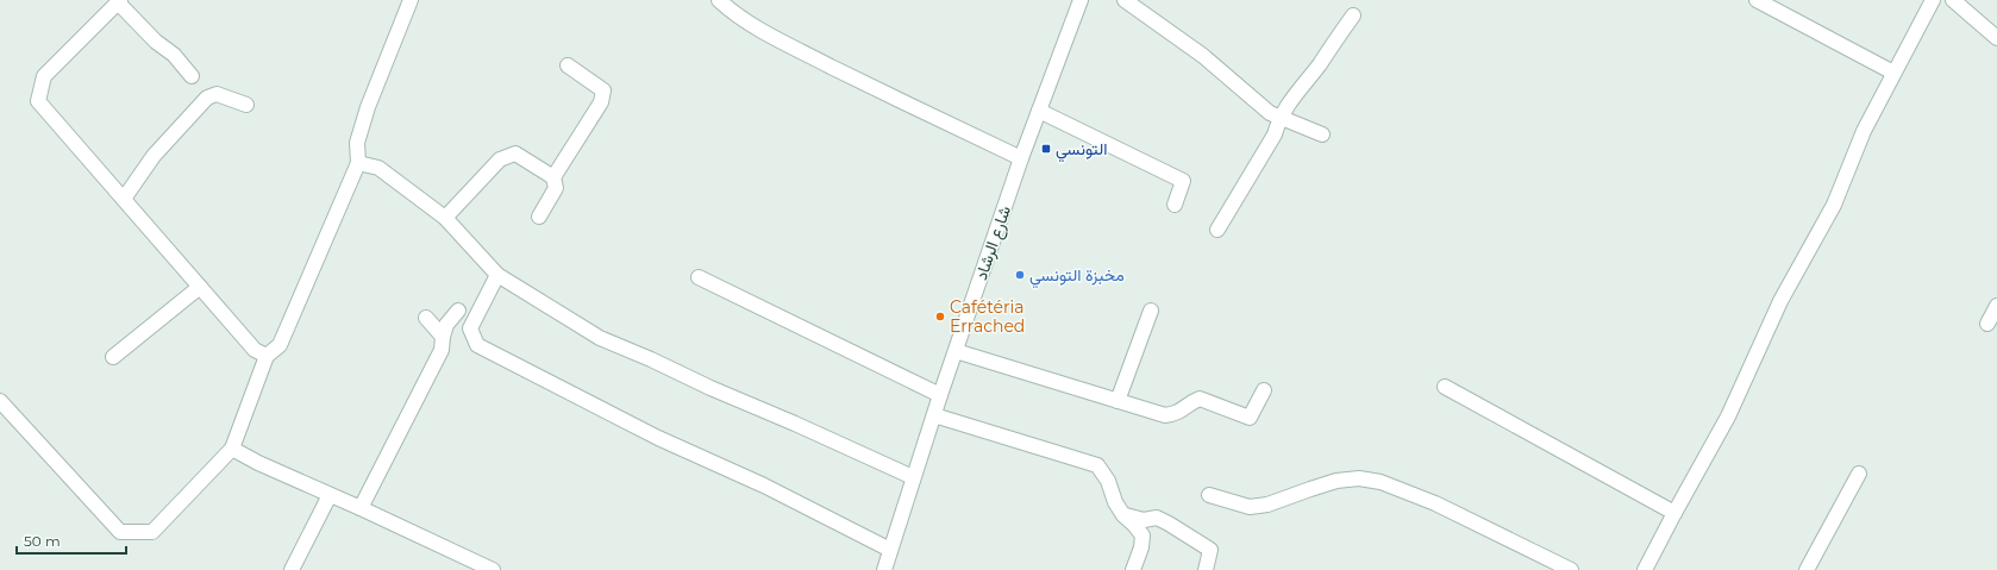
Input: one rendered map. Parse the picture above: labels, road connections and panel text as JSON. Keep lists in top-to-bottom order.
{
  "streets": {
    "street": ["شارع الرشاد"]
  },
  "places": {
    "transit": ["التونسي"],
    "other": ["مخبزة التونسي", "Cafétéria Errached"]
  },
  "scale_bar": "50 m"
}
